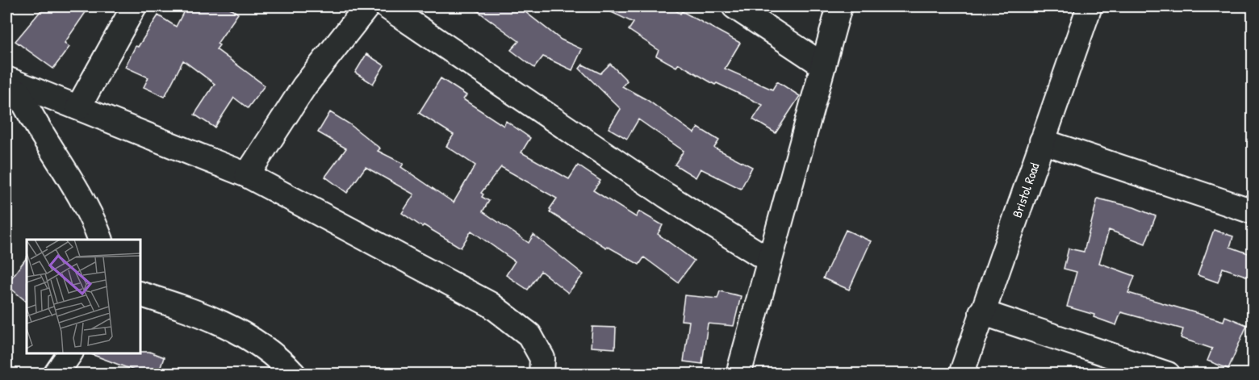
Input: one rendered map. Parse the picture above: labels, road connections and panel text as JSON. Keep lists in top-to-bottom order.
{
  "streets": {
    "street": ["Bristol Road"]
  }
}
